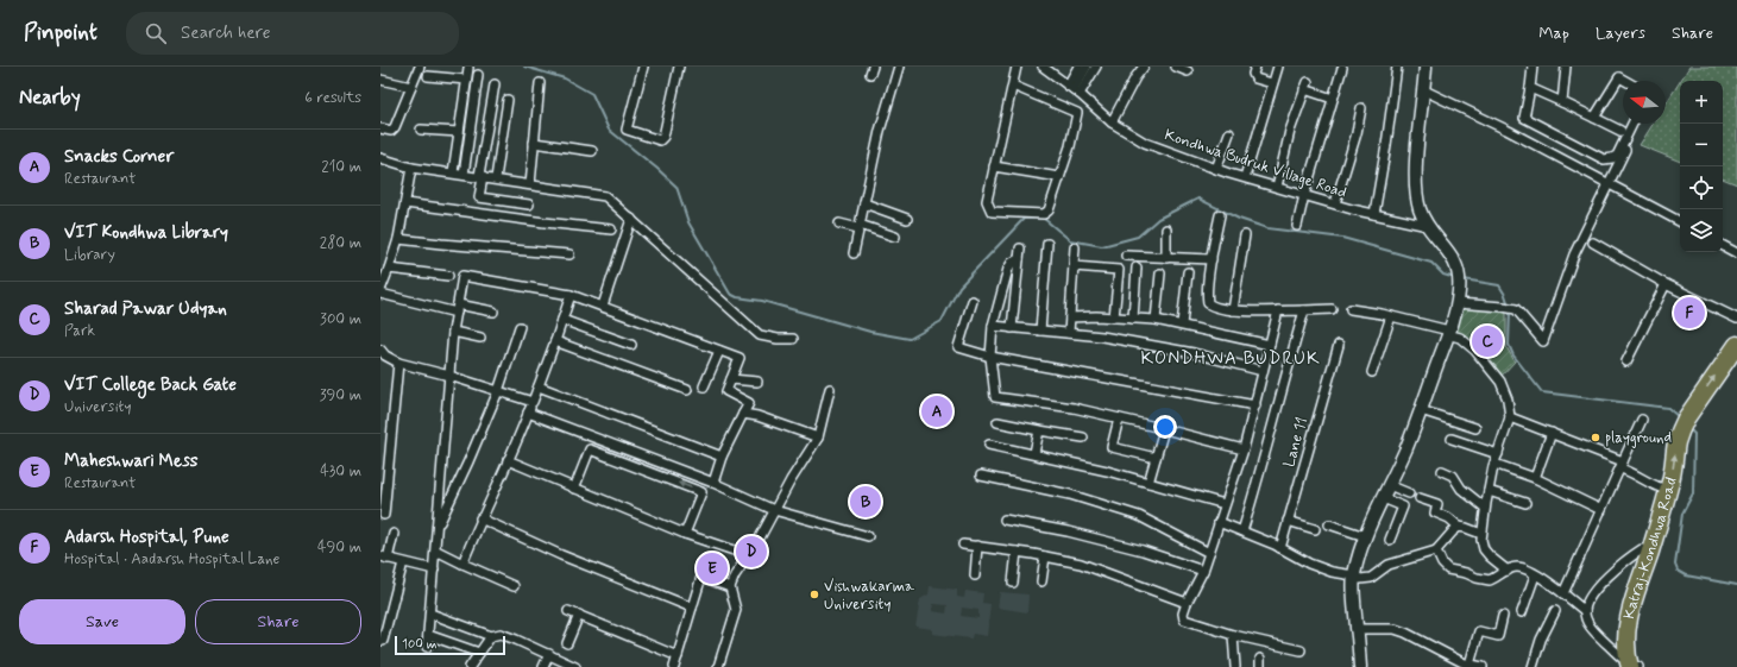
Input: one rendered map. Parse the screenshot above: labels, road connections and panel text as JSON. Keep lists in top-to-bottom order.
{
  "streets": {
    "highway": ["Katraj-Kondhwa Road"],
    "street": ["Kondhwa Budruk Village Road", "Lane 11"]
  },
  "one_way": ["Katraj-Kondhwa Road"],
  "districts": ["KONDHWA BUDRUK"],
  "places": ["playground", "Vishwakarma University"],
  "scale_bar": "100 m",
  "north": "left",
  "page": {
    "header": "Pinpoint",
    "search": "Search here",
    "nav": ["Map", "Layers", "Share"],
    "heading": ["Nearby", "6 results"],
    "map_buttons": ["+", "−"],
    "list": [
      {
        "mark": "A",
        "name": "Snacks Corner",
        "note": "Restaurant",
        "value": "210 m"
      },
      {
        "mark": "B",
        "name": "VIT Kondhwa Library",
        "note": "Library",
        "value": "280 m"
      },
      {
        "mark": "C",
        "name": "Sharad Pawar Udyan",
        "note": "Park",
        "value": "300 m"
      },
      {
        "mark": "D",
        "name": "VIT College Back Gate",
        "note": "University",
        "value": "390 m"
      },
      {
        "mark": "E",
        "name": "Maheshwari Mess",
        "note": "Restaurant",
        "value": "430 m"
      },
      {
        "mark": "F",
        "name": "Adarsh Hospital, Pune",
        "note": "Hospital · Aadarsh Hospital Lane",
        "value": "490 m"
      }
    ],
    "pins": [
      "F",
      "C",
      "A",
      "B",
      "D",
      "E"
    ],
    "buttons": ["Save", "Share"],
    "scale": "100 m"
  }
}
